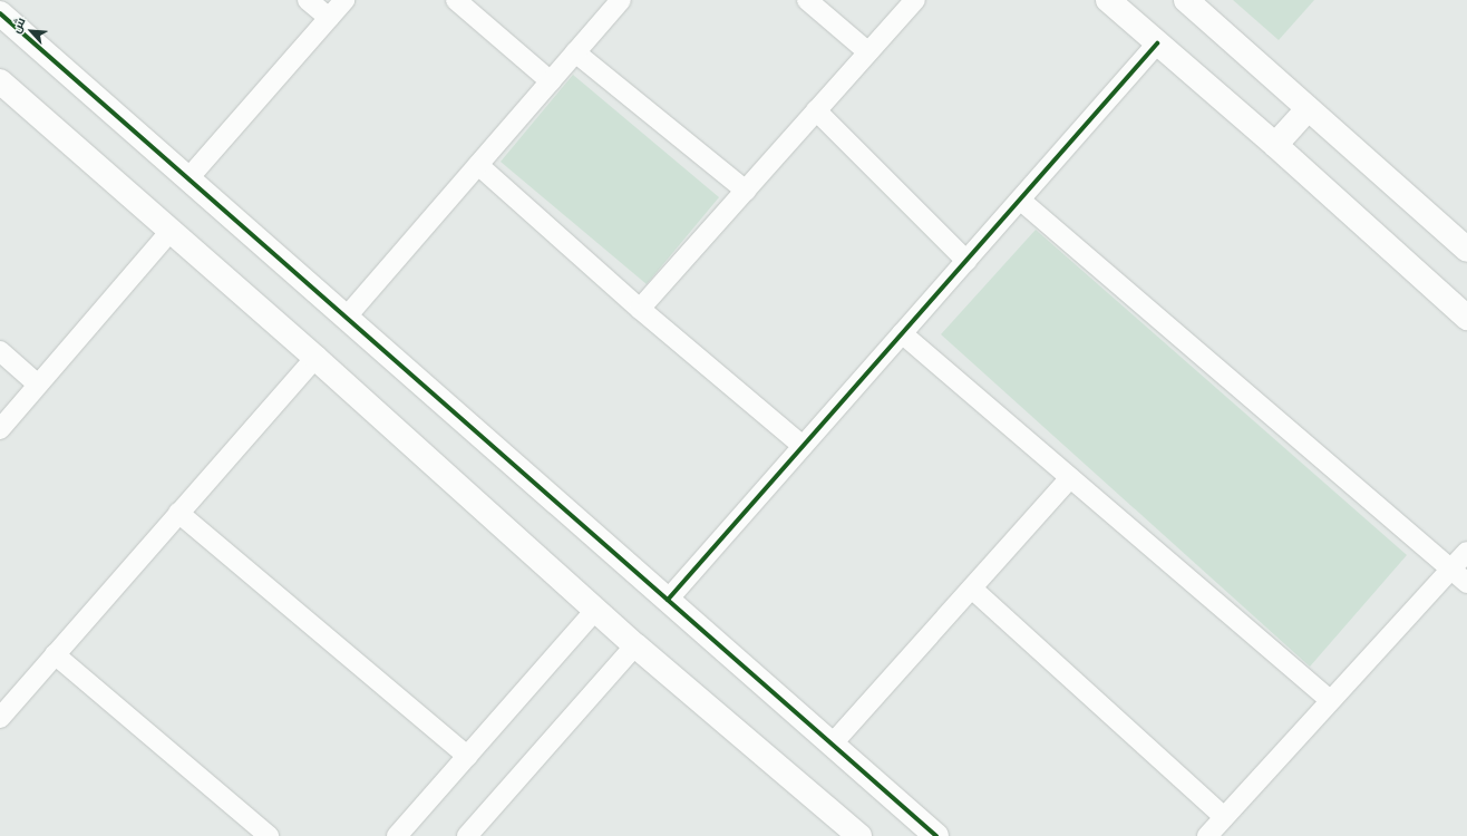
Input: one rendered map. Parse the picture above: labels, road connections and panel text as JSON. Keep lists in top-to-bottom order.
{
  "north": "top left"
}
